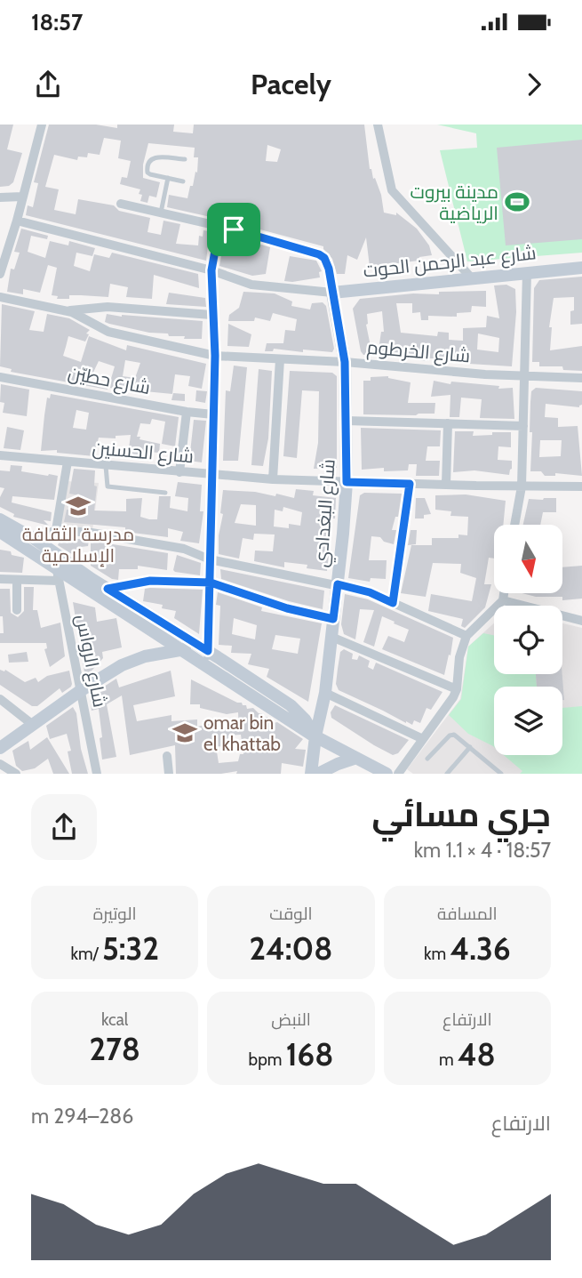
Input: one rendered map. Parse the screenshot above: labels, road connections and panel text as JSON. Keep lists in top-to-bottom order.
{
  "streets": {
    "street": [
      "شارع عبد الرحمن الحوت",
      "شارع الخرطوم",
      "شارع حطيّن",
      "شارع الحسنين",
      "شارع البغدادي",
      "شارع الرواس"
    ]
  },
  "crossings": [
    ["شارع عبد الرحمن الحوت", "شارع البغدادي"],
    ["شارع الخرطوم", "شارع البغدادي"],
    ["شارع الحسنين", "شارع البغدادي"]
  ],
  "places": {
    "sports": ["مدينة بيروت الرياضية"],
    "school or university": ["مدرسة الثقافة الإسلامية", "omar bin el khattab"]
  },
  "north": "bottom",
  "page": {
    "status": "18:57",
    "header": "Pacely",
    "heading": ["جري مسائي", "18:57 · 4 × 1.1 km"],
    "stats": [
      ["المسافة", "4.36 km"],
      ["الوقت", "24:08"],
      ["الوتيرة", "5:32 /km"],
      ["الارتفاع", "48 m"],
      ["النبض", "168 bpm"],
      ["kcal", "278"]
    ],
    "chart": ["الارتفاع", "286–294 m"]
  }
}
